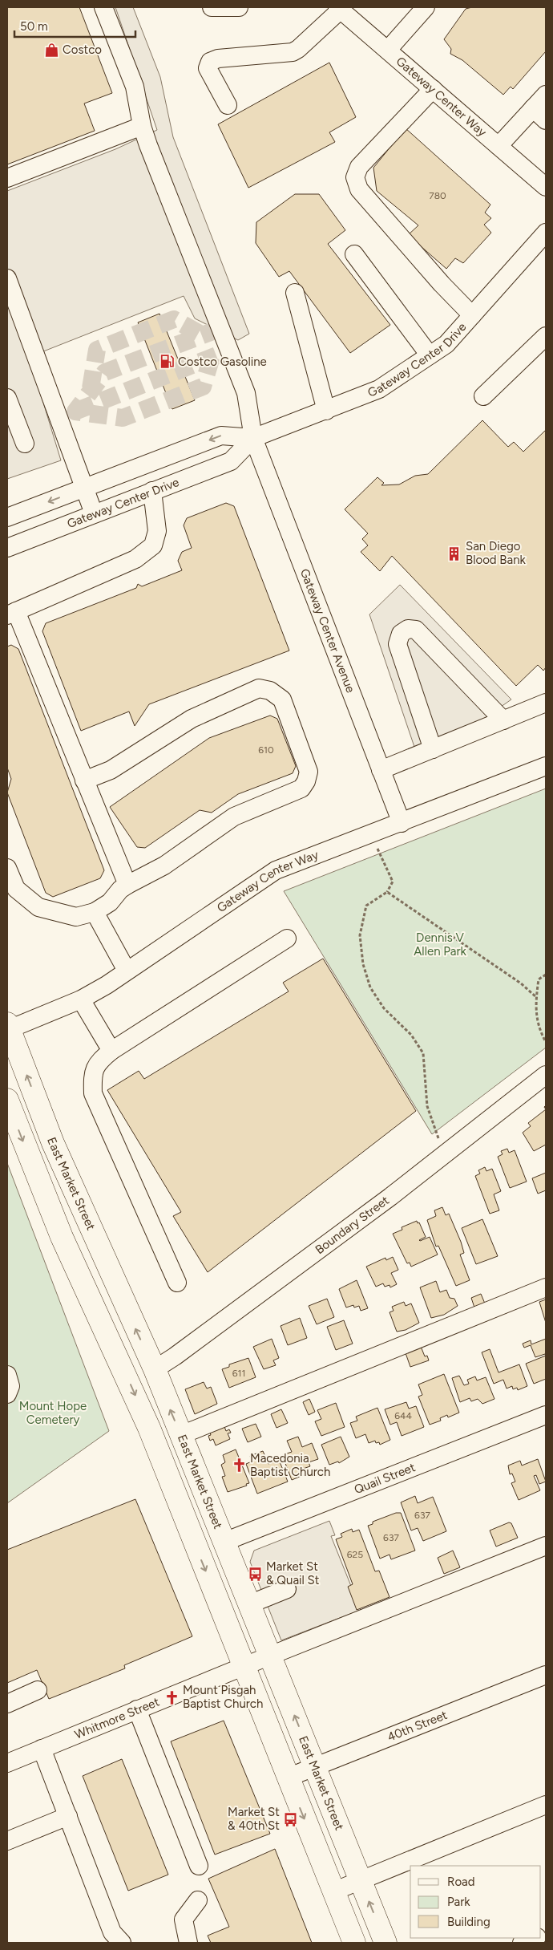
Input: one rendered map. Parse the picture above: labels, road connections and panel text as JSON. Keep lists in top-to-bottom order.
{
  "streets": {
    "main road": ["East Market Street"],
    "street": [
      "Gateway Center Way",
      "Gateway Center Drive",
      "Gateway Center Avenue",
      "Boundary Street",
      "Quail Street",
      "Whitmore Street",
      "40th Street"
    ]
  },
  "crossings": [
    ["Gateway Center Way", "Gateway Center Avenue"],
    ["Gateway Center Way", "East Market Street"],
    ["Gateway Center Drive", "Gateway Center Avenue"],
    ["East Market Street", "Boundary Street"],
    ["East Market Street", "Quail Street"],
    ["East Market Street", "Whitmore Street"],
    ["East Market Street", "40th Street"]
  ],
  "parks": ["Dennis V Allen Park", "Mount Hope Cemetery"],
  "places": {
    "shop": ["Costco"],
    "fuel station": ["Costco Gasoline"],
    "building": ["San Diego Blood Bank"],
    "church": ["Macedonia Baptist Church", "Mount Pisgah Baptist Church"],
    "bus stop": ["Market St & Quail St", "Market St & 40th St"]
  },
  "house_numbers": [
    "780",
    "610",
    "611",
    "644",
    "637",
    "637",
    "625"
  ],
  "legend": ["Road", "Park", "Building"],
  "scale_bar": "50 m"
}
